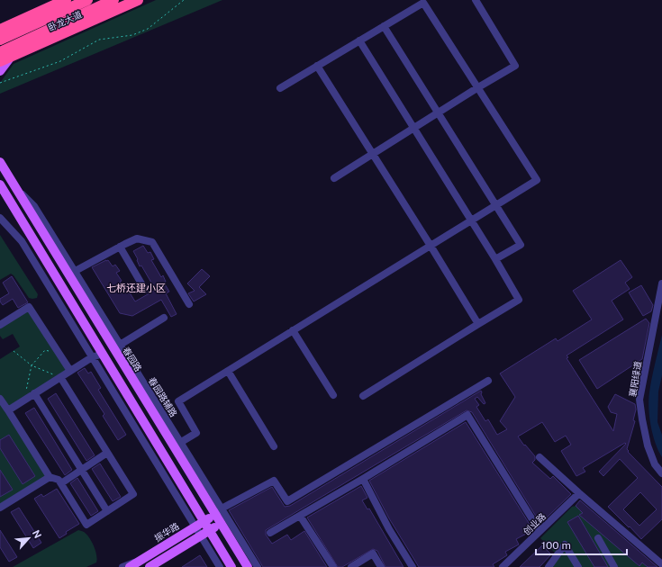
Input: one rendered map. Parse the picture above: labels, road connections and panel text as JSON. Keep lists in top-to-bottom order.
{
  "streets": {
    "highway": ["卧龙大道"],
    "main road": ["春园路", "振华路"],
    "street": ["襄阳绿道", "创业路"]
  },
  "crossings": [
    ["春园路", "振华路"]
  ],
  "districts": ["七桥还建小区"],
  "scale_bar": "100 m",
  "north": "top right"
}
